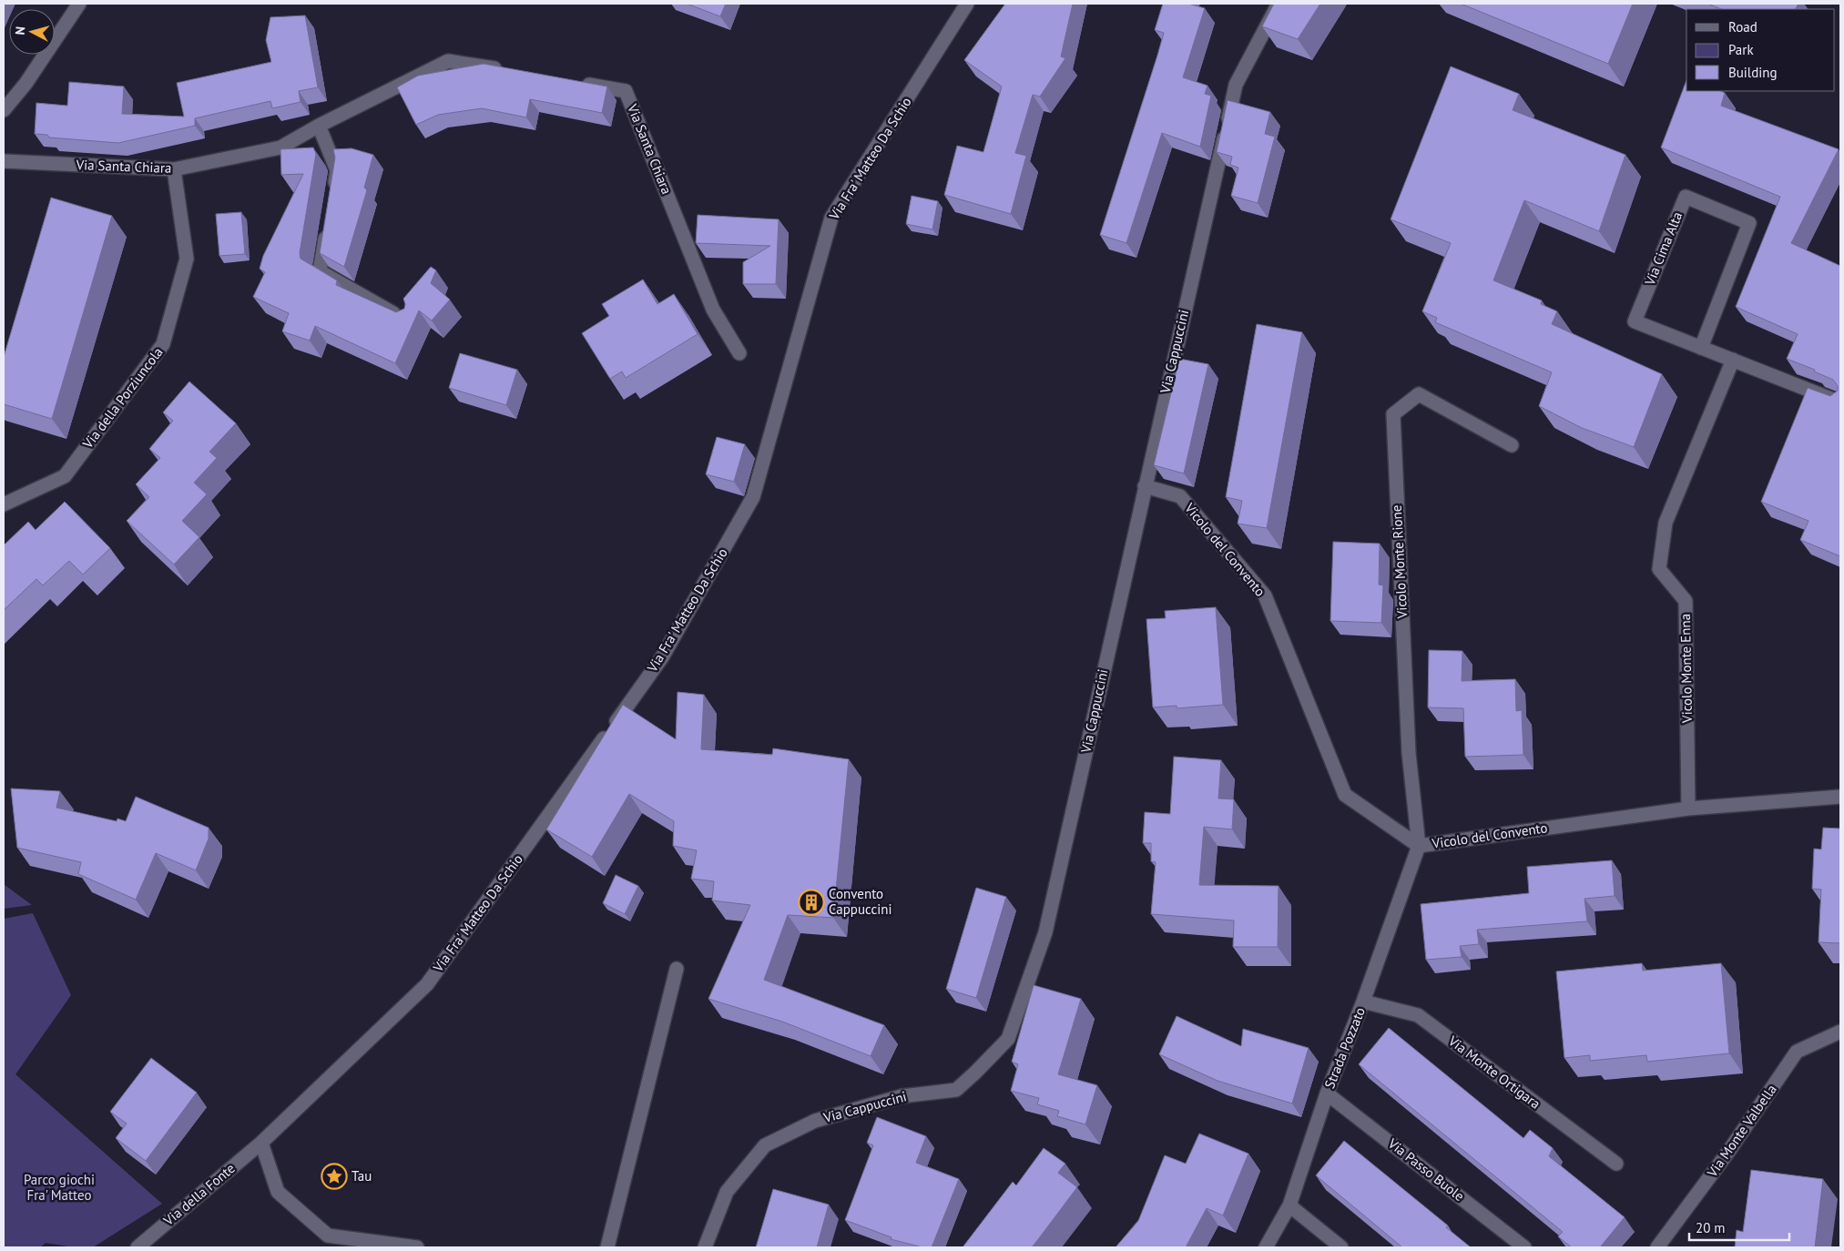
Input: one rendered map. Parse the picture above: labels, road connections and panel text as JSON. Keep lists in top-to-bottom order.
{
  "streets": {
    "street": [
      "Via Santa Chiara",
      "Via Fra' Matteo Da Schio",
      "Via Cima Alta",
      "Via Cappuccini",
      "Via della Porziuncola",
      "Vicolo del Convento",
      "Vicolo Monte Rione",
      "Vicolo Monte Enna",
      "Strada Pozzato",
      "Via Monte Ortigara",
      "Via Monte Valbella",
      "Via Passo Buole",
      "Via della Fonte"
    ]
  },
  "crossings": [
    ["Via Santa Chiara", "Via della Porziuncola"],
    ["Via Fra' Matteo Da Schio", "Via della Fonte"],
    ["Via Cima Alta", "Vicolo Monte Enna"],
    ["Via Cappuccini", "Vicolo del Convento"],
    ["Vicolo del Convento", "Vicolo Monte Rione"],
    ["Vicolo del Convento", "Vicolo Monte Enna"],
    ["Vicolo del Convento", "Strada Pozzato"],
    ["Vicolo Monte Rione", "Strada Pozzato"],
    ["Strada Pozzato", "Via Monte Ortigara"],
    ["Strada Pozzato", "Via Passo Buole"]
  ],
  "parks": ["Parco giochi Fra' Matteo"],
  "places": {
    "building": ["Convento Cappuccini"],
    "place": ["Tau"]
  },
  "legend": ["Road", "Park", "Building"],
  "scale_bar": "20 m",
  "north": "left"
}
